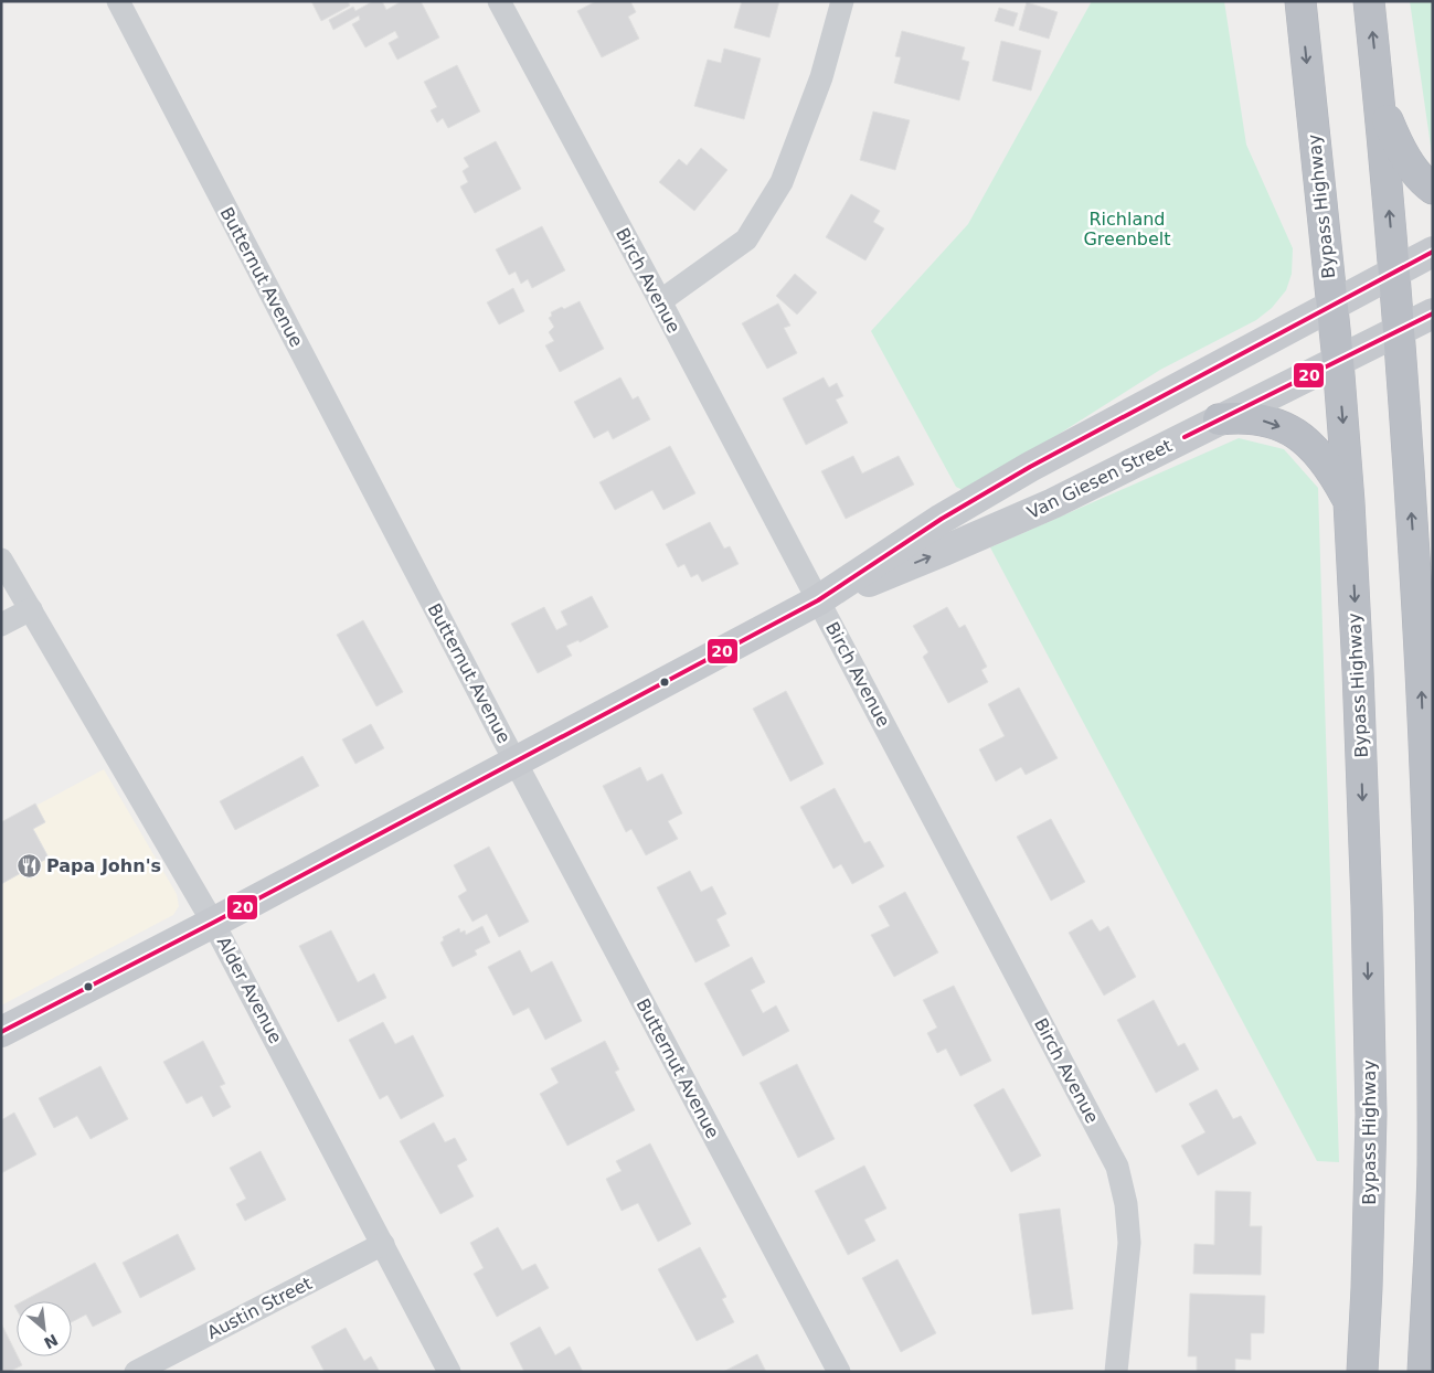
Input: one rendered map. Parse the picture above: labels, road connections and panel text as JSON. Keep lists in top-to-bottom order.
{
  "streets": {
    "highway": ["Bypass Highway"],
    "main road": ["Van Giesen Street"],
    "street": [
      "Butternut Avenue",
      "Birch Avenue",
      "Alder Avenue",
      "Austin Street"
    ]
  },
  "crossings": [
    ["Bypass Highway", "Van Giesen Street"],
    ["Butternut Avenue", "Van Giesen Street"],
    ["Birch Avenue", "Van Giesen Street"],
    ["Van Giesen Street", "Alder Avenue"],
    ["Alder Avenue", "Austin Street"]
  ],
  "parks": ["Richland Greenbelt"],
  "places": {
    "restaurant": ["Papa John's"]
  },
  "lines": ["transit line 20"],
  "north": "bottom right"
}
